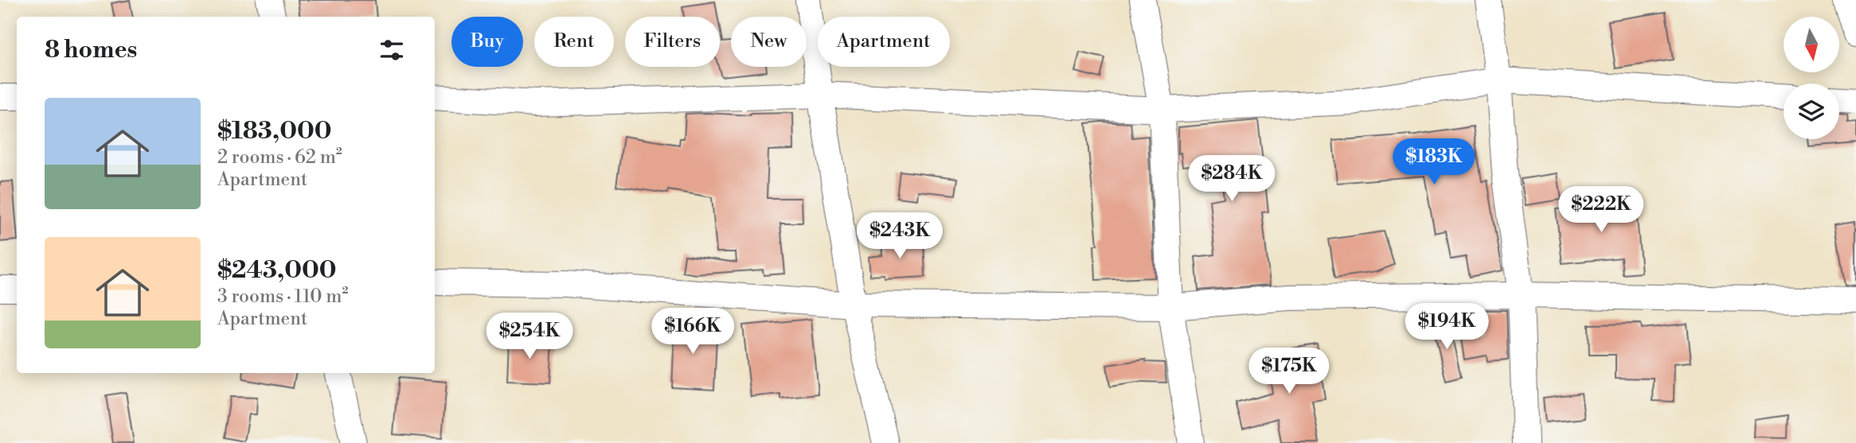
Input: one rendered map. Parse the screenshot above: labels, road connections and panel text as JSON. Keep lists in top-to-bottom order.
{
  "north": "bottom",
  "page": {
    "chip": [
      "Buy",
      "Rent",
      "Filters",
      "New",
      "Apartment"
    ],
    "heading": "8 homes",
    "list": [
      {
        "name": "$183,000",
        "note": "2 rooms · 62 m² · Apartment"
      },
      {
        "name": "$243,000",
        "note": "3 rooms · 110 m² · Apartment"
      }
    ],
    "price": [
      "$183K",
      "$284K",
      "$222K",
      "$243K",
      "$194K",
      "$166K",
      "$254K",
      "$175K"
    ]
  }
}
